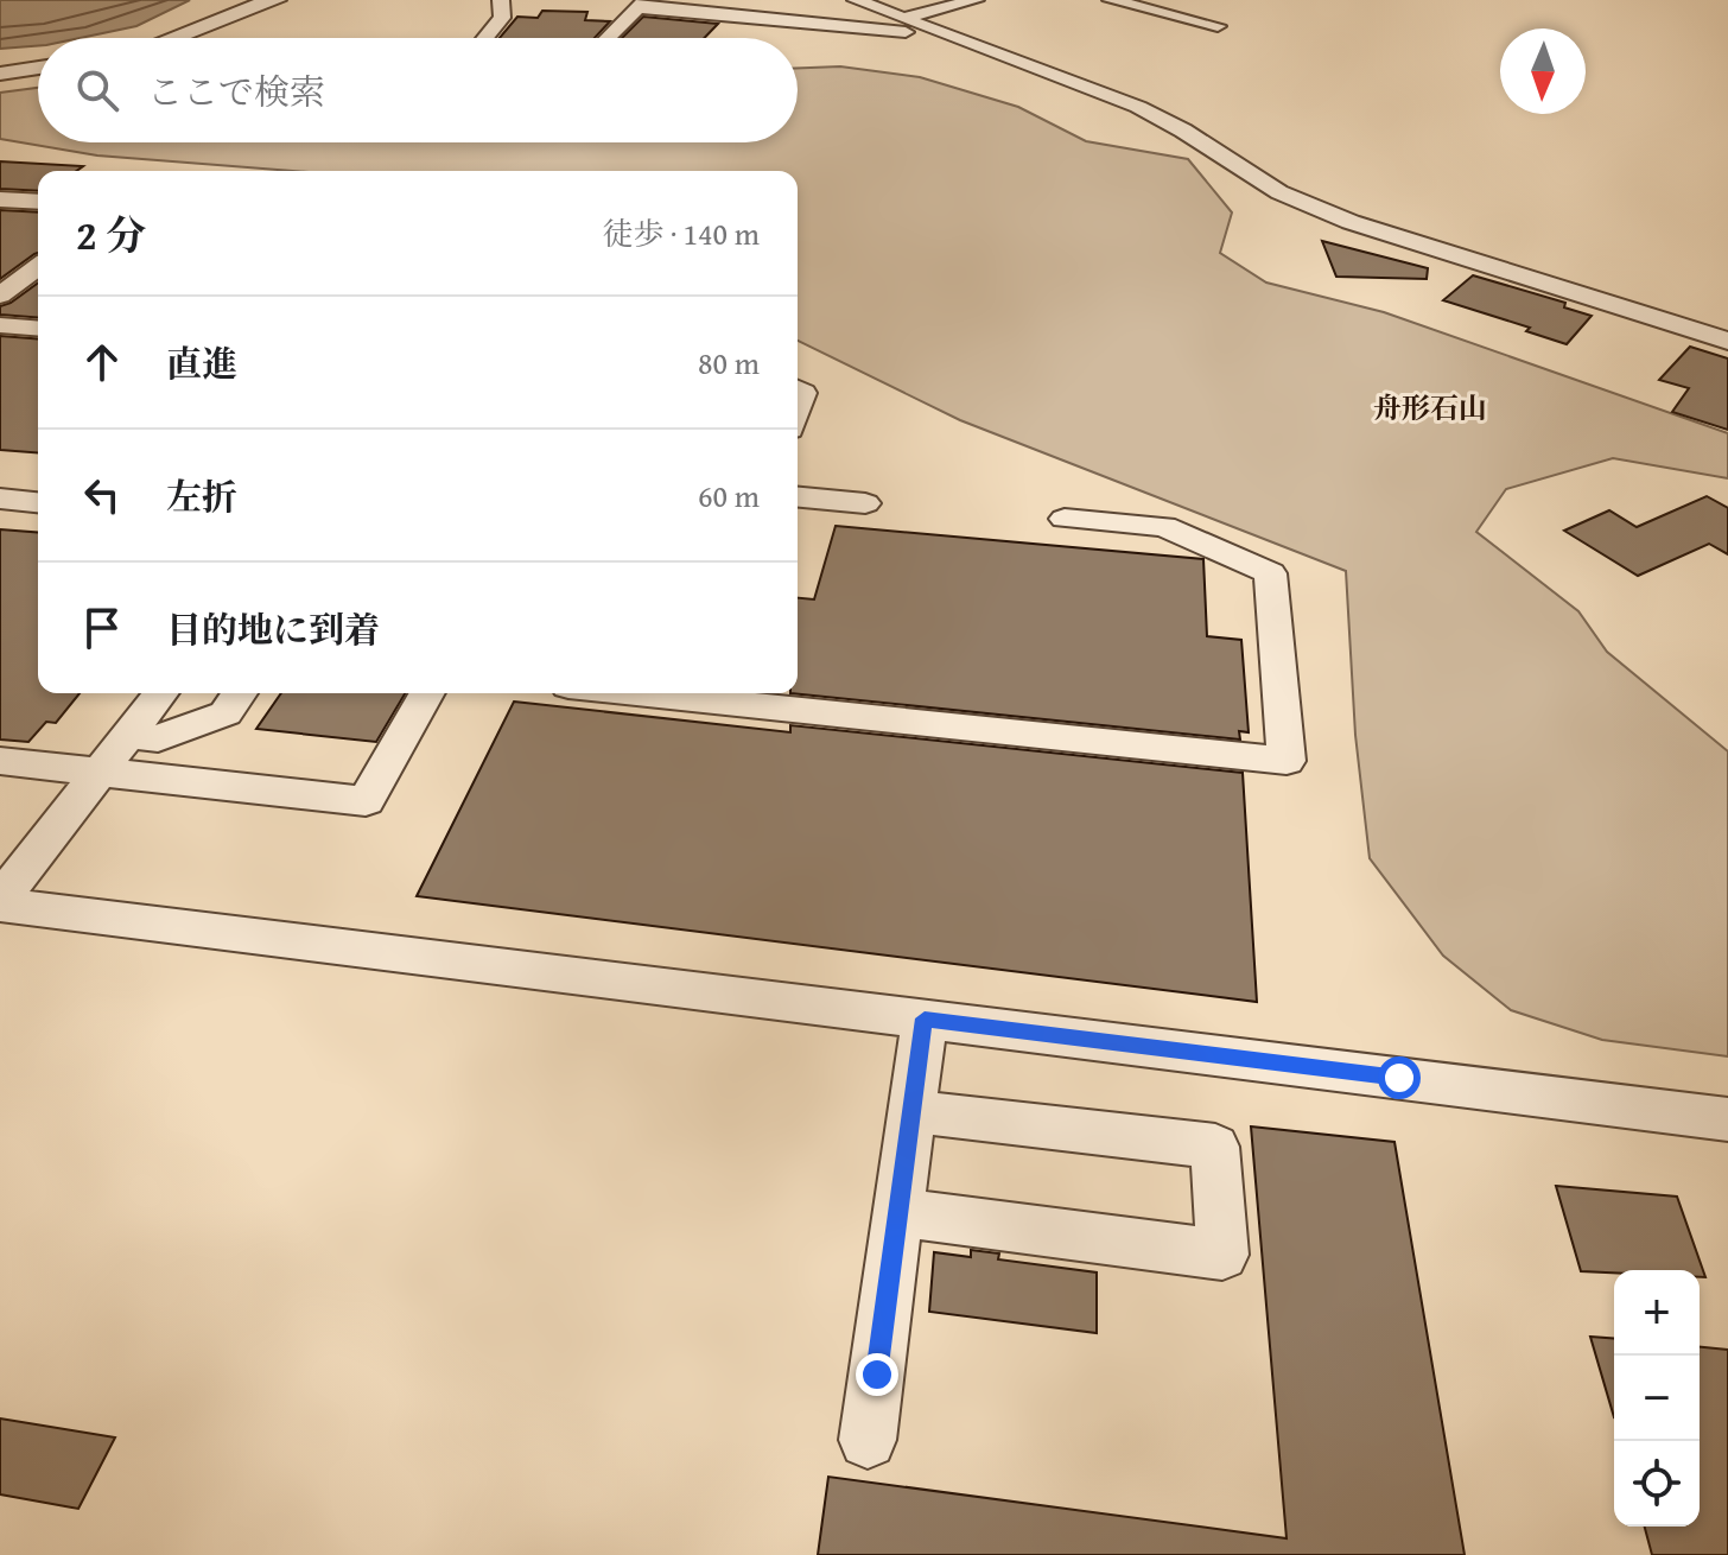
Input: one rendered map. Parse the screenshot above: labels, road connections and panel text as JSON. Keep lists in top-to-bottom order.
{
  "districts": ["舟形石山"],
  "north": "bottom",
  "page": {
    "search": "ここで検索",
    "heading": ["2 分", "徒歩 · 140 m"],
    "list": [
      ["直進", "80 m"],
      ["左折", "60 m"],
      "目的地に到着"
    ],
    "map_buttons": ["+", "−"]
  }
}
